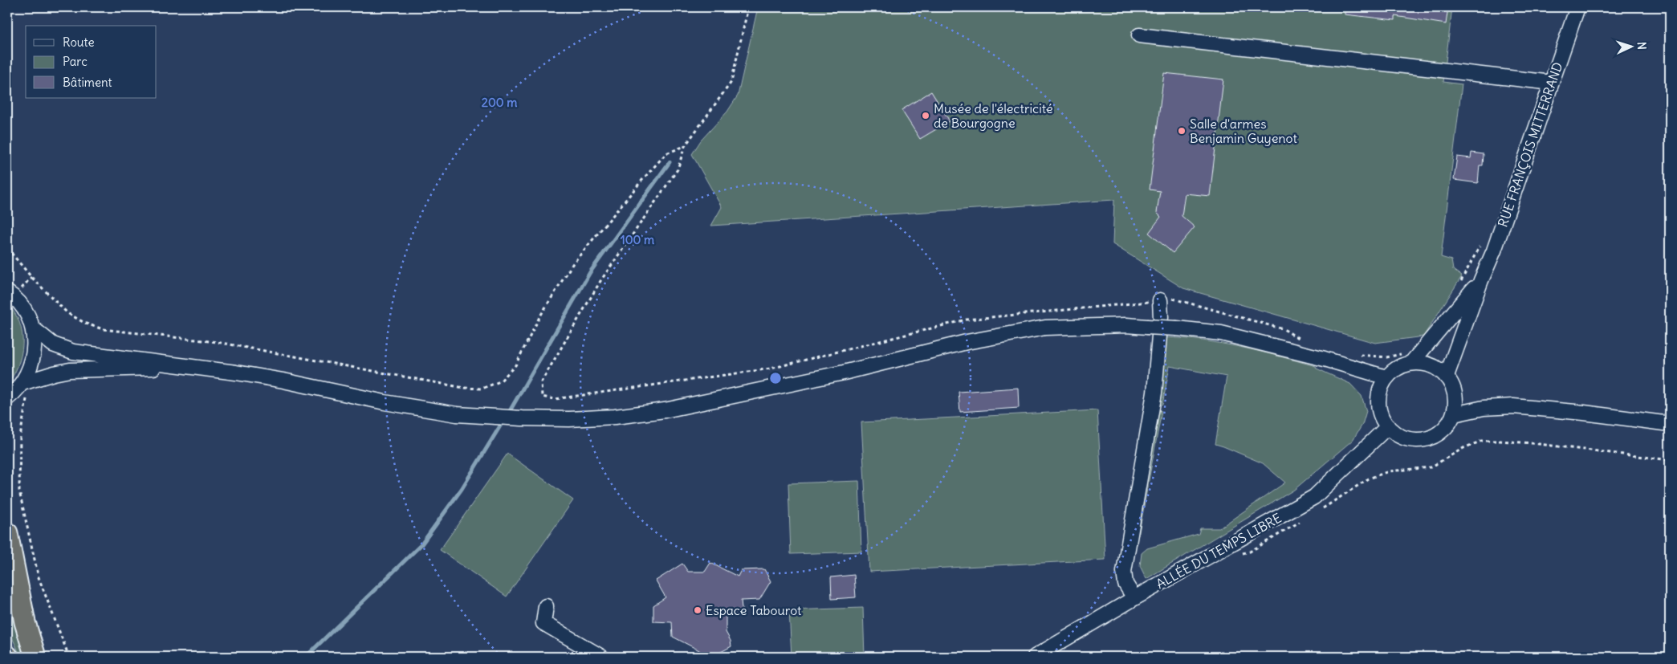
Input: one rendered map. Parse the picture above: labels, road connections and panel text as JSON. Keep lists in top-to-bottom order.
{
  "streets": {
    "street": ["RUE FRANÇOIS MITTERRAND", "ALLÉE DU TEMPS LIBRE"]
  },
  "crossings": [
    ["RUE FRANÇOIS MITTERRAND", "ALLÉE DU TEMPS LIBRE"]
  ],
  "places": ["Musée de l'électricité de Bourgogne", "Salle d'armes Benjamin Guyenot", "Espace Tabourot"],
  "legend": ["Route", "Parc", "Bâtiment"],
  "north": "right",
  "rings": ["200 m", "100 m"]
}
